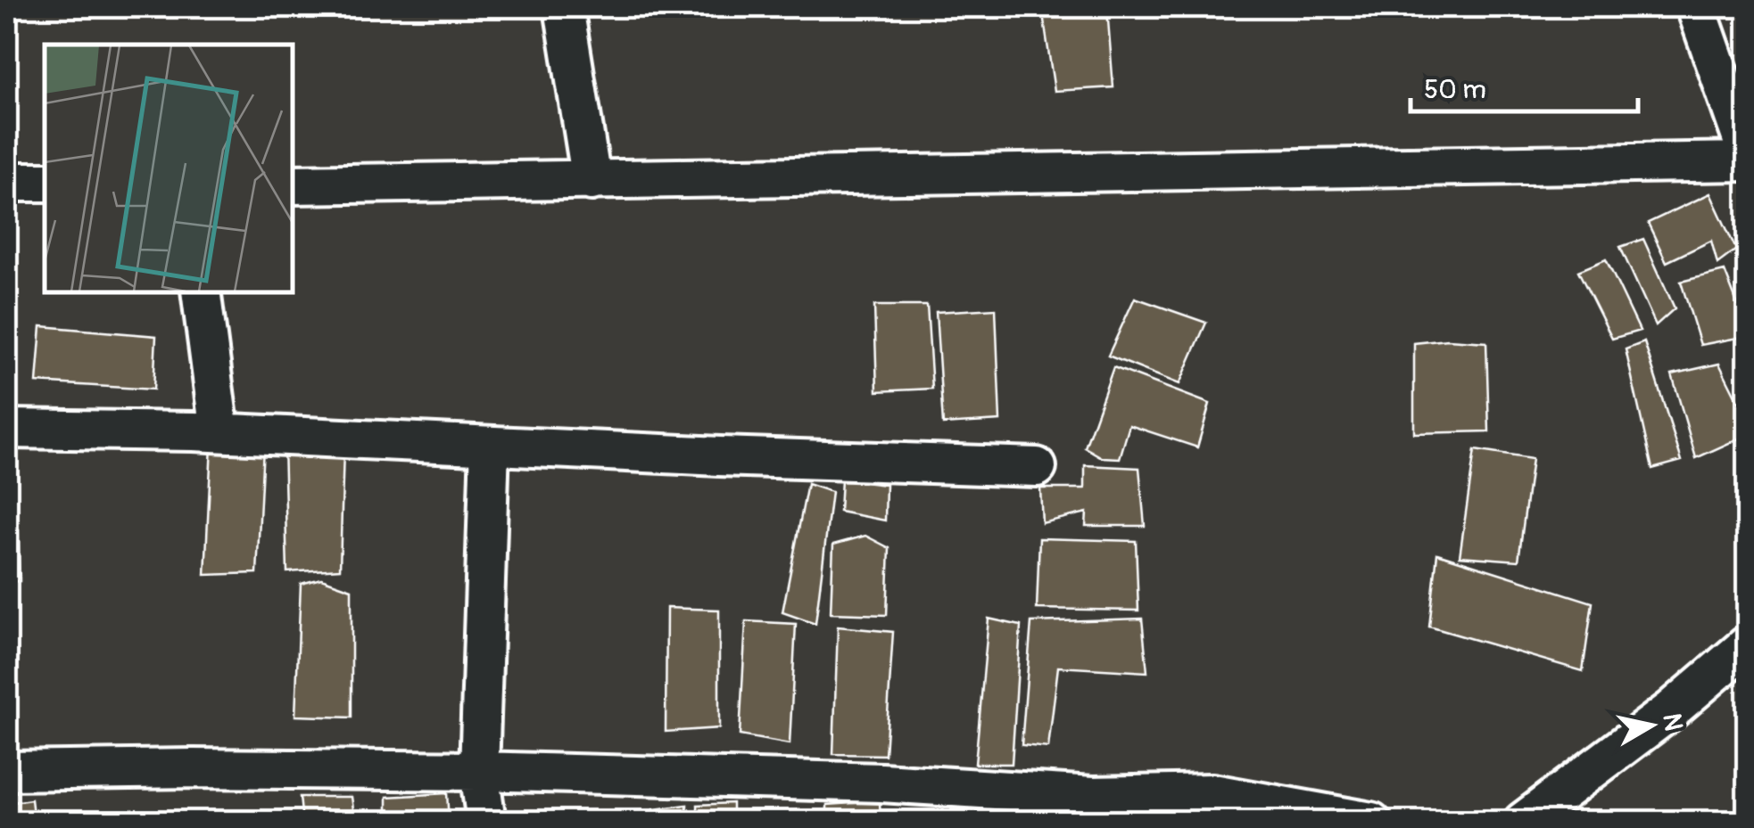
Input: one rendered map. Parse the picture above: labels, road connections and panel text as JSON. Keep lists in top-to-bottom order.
{
  "scale_bar": "50 m",
  "north": "right"
}
